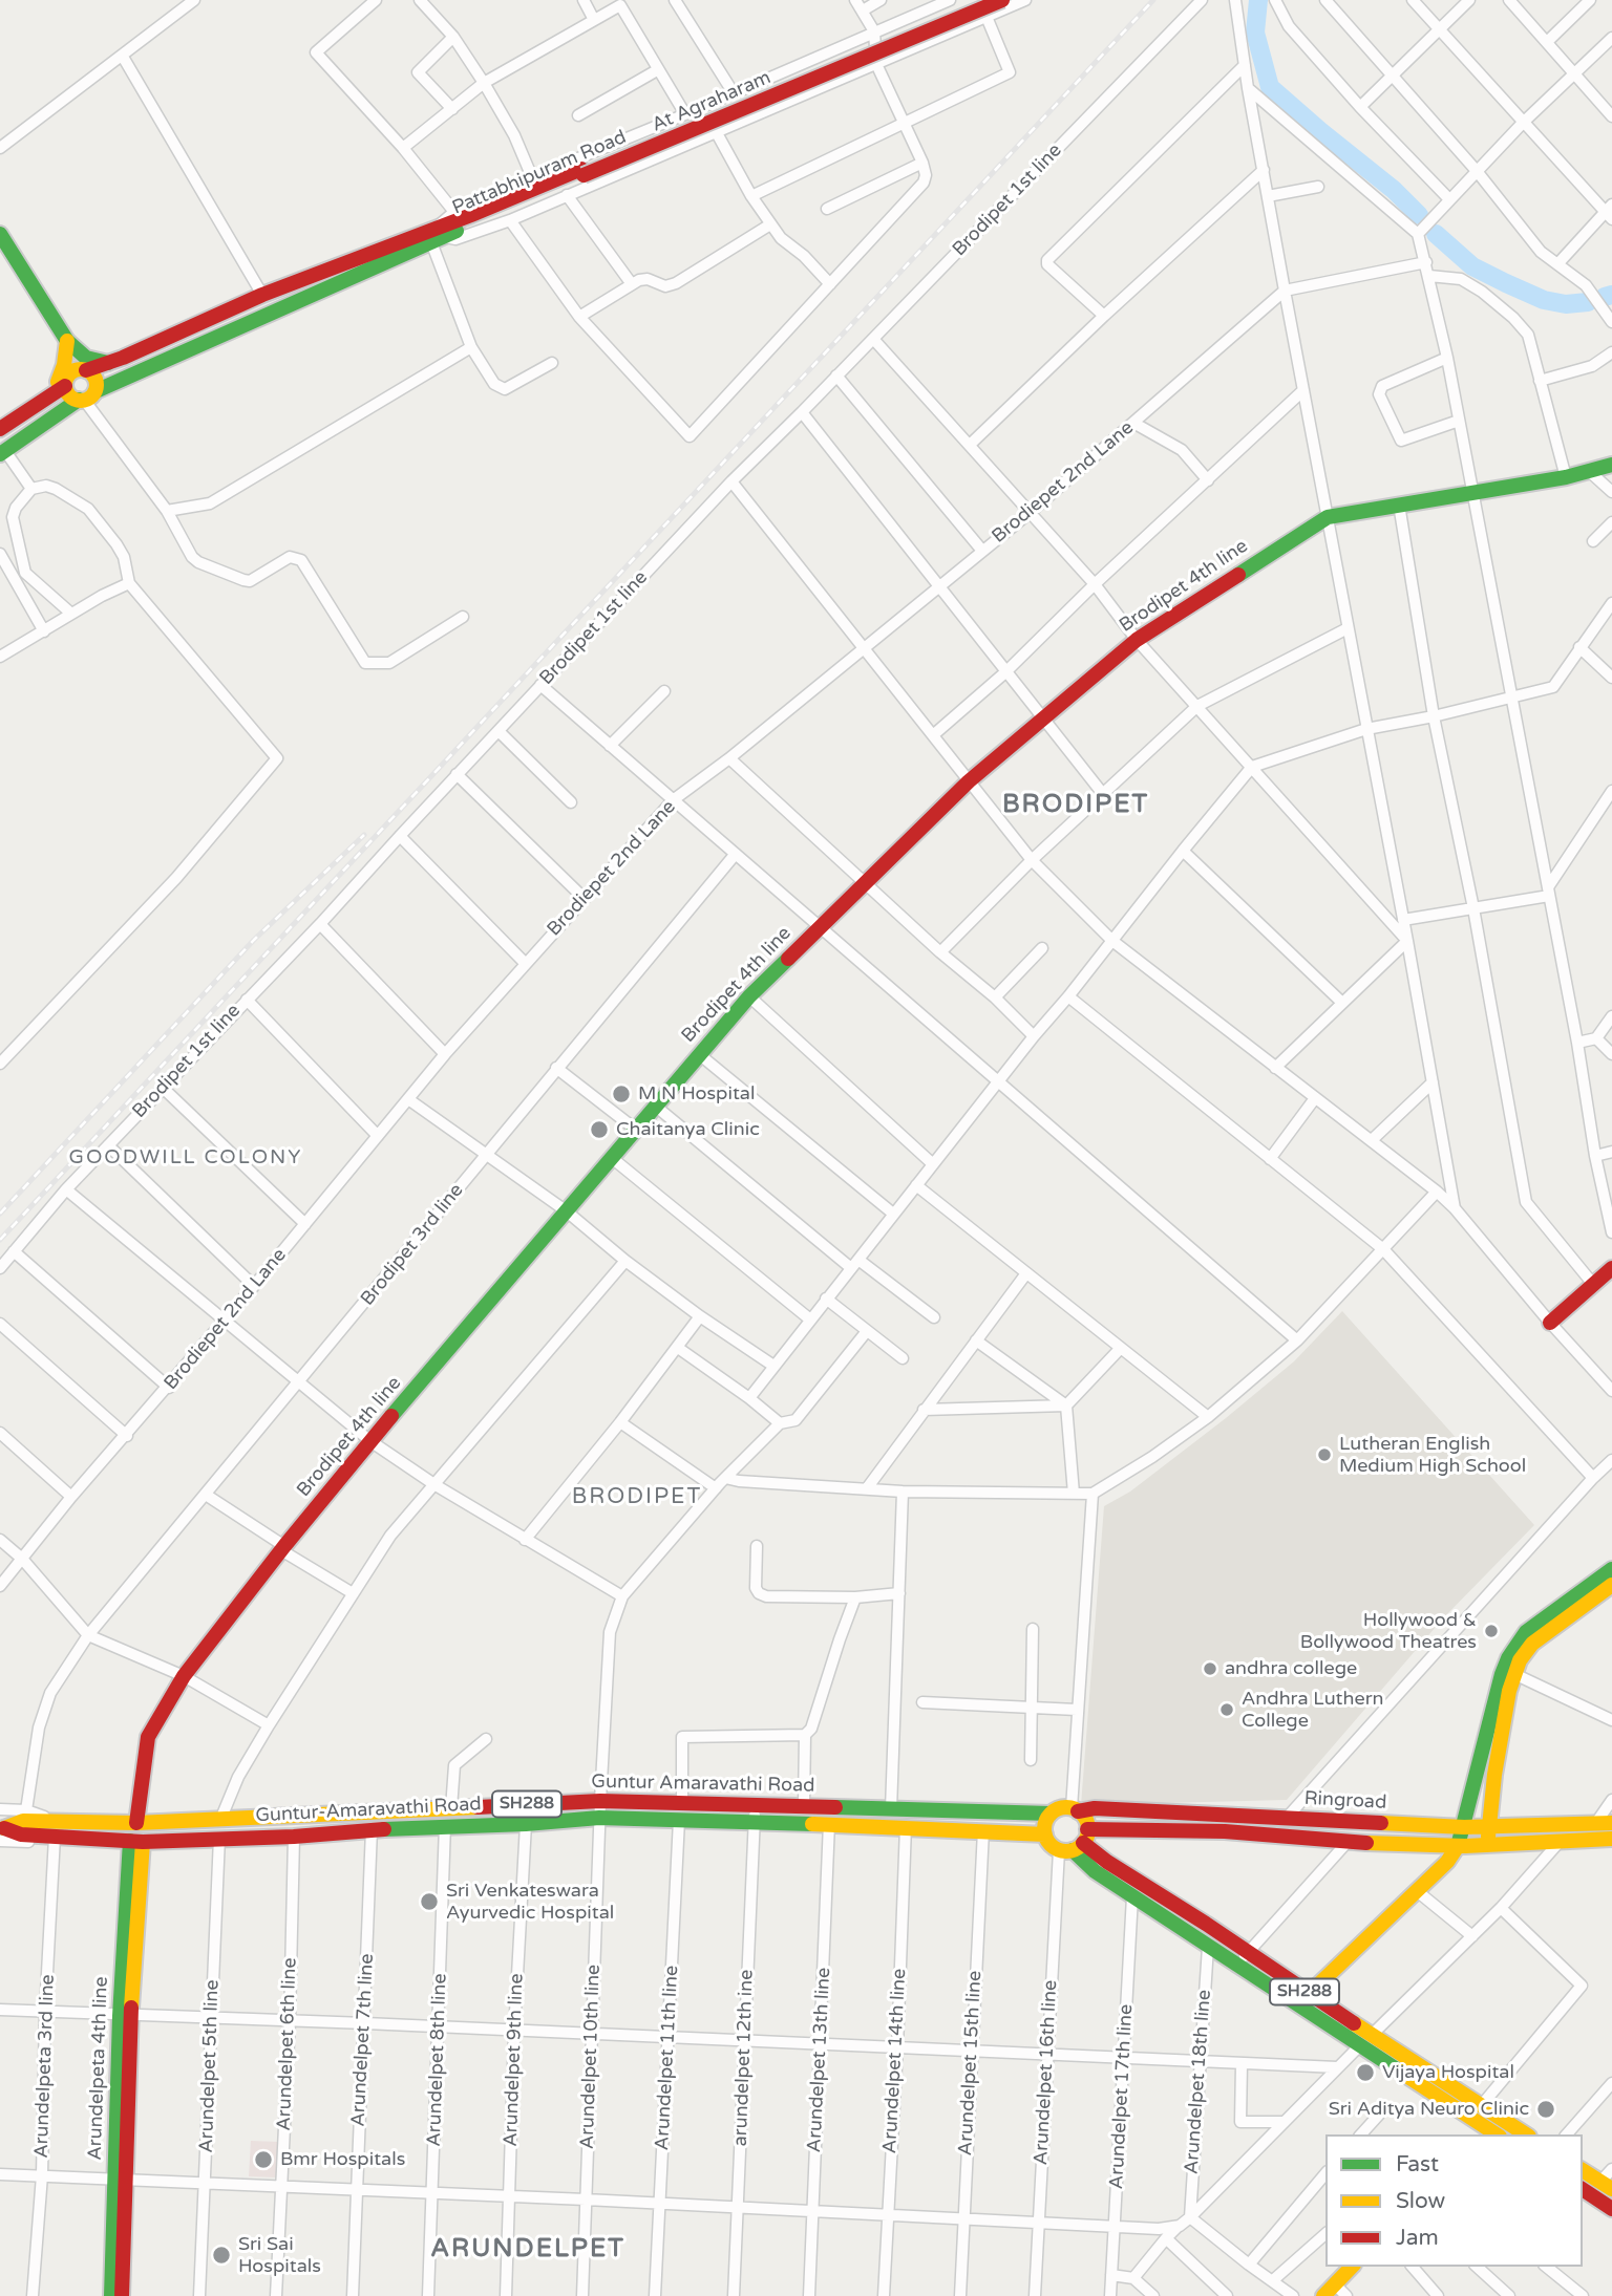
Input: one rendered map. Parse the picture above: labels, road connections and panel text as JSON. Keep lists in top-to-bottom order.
{
  "streets": {
    "main road": [
      "Pattabhipuram Road",
      "Brodipet 4th line",
      "Guntur Amaravathi Road",
      "Ringroad",
      "SH288",
      "Guntur-Amaravathi Road",
      "Arundelpeta 4th line"
    ],
    "street": [
      "At Agraharam",
      "Brodipet 1st line",
      "Brodiepet 2nd Lane",
      "Brodipet 3rd line",
      "Arundelpet 7th line",
      "Arundelpet 6th line",
      "Arundelpet 10th line",
      "Arundelpet 11th line",
      "arundelpet 12th ine",
      "Arundelpet 8th line",
      "Arundelpet 9th line",
      "Arundelpet 13th line",
      "Arundelpet 14th line",
      "Arundelpet 15th line",
      "Arundelpeta 3rd line",
      "Arundelpet 5th line",
      "Arundelpet 16th line",
      "Arundelpet 18th line",
      "Arundelpet 17th line"
    ]
  },
  "crossings": [
    ["At Agraharam", "Pattabhipuram Road"],
    ["Brodipet 4th line", "Guntur Amaravathi Road"],
    ["Guntur Amaravathi Road", "Ringroad"],
    ["Guntur Amaravathi Road", "SH288"],
    ["Guntur Amaravathi Road", "Guntur-Amaravathi Road"],
    ["Guntur Amaravathi Road", "Arundelpet 10th line"],
    ["Guntur Amaravathi Road", "arundelpet 12th ine"],
    ["Guntur Amaravathi Road", "Arundelpeta 3rd line"],
    ["Guntur Amaravathi Road", "Arundelpet 16th line"],
    ["Ringroad", "SH288"],
    ["Ringroad", "Guntur-Amaravathi Road"],
    ["Ringroad", "Arundelpet 16th line"],
    ["SH288", "Guntur-Amaravathi Road"],
    ["SH288", "Arundelpet 16th line"],
    ["SH288", "Arundelpet 18th line"],
    ["SH288", "Arundelpet 17th line"],
    ["Guntur-Amaravathi Road", "Arundelpet 7th line"],
    ["Guntur-Amaravathi Road", "Arundelpet 6th line"],
    ["Guntur-Amaravathi Road", "Arundelpet 10th line"],
    ["Guntur-Amaravathi Road", "Arundelpet 11th line"],
    ["Guntur-Amaravathi Road", "arundelpet 12th ine"],
    ["Guntur-Amaravathi Road", "Arundelpet 8th line"],
    ["Guntur-Amaravathi Road", "Arundelpet 9th line"],
    ["Guntur-Amaravathi Road", "Arundelpet 13th line"],
    ["Guntur-Amaravathi Road", "Arundelpet 14th line"],
    ["Guntur-Amaravathi Road", "Arundelpet 15th line"],
    ["Guntur-Amaravathi Road", "Arundelpeta 3rd line"],
    ["Guntur-Amaravathi Road", "Arundelpet 5th line"],
    ["Guntur-Amaravathi Road", "Arundelpeta 4th line"],
    ["Guntur-Amaravathi Road", "Arundelpet 16th line"]
  ],
  "districts": [
    "BRODIPET",
    "GOODWILL COLONY",
    "BRODIPET",
    "ARUNDELPET"
  ],
  "places": [
    "M N Hospital",
    "Chaitanya Clinic",
    "Lutheran English Medium High School",
    "Hollywood & Bollywood Theatres",
    "andhra college",
    "Andhra Luthern College",
    "Sri Venkateswara Ayurvedic Hospital",
    "Vijaya Hospital",
    "Sri Aditya Neuro Clinic",
    "Bmr Hospitals",
    "Sri Sai Hospitals"
  ],
  "legend": ["Fast", "Slow", "Jam"]
}
